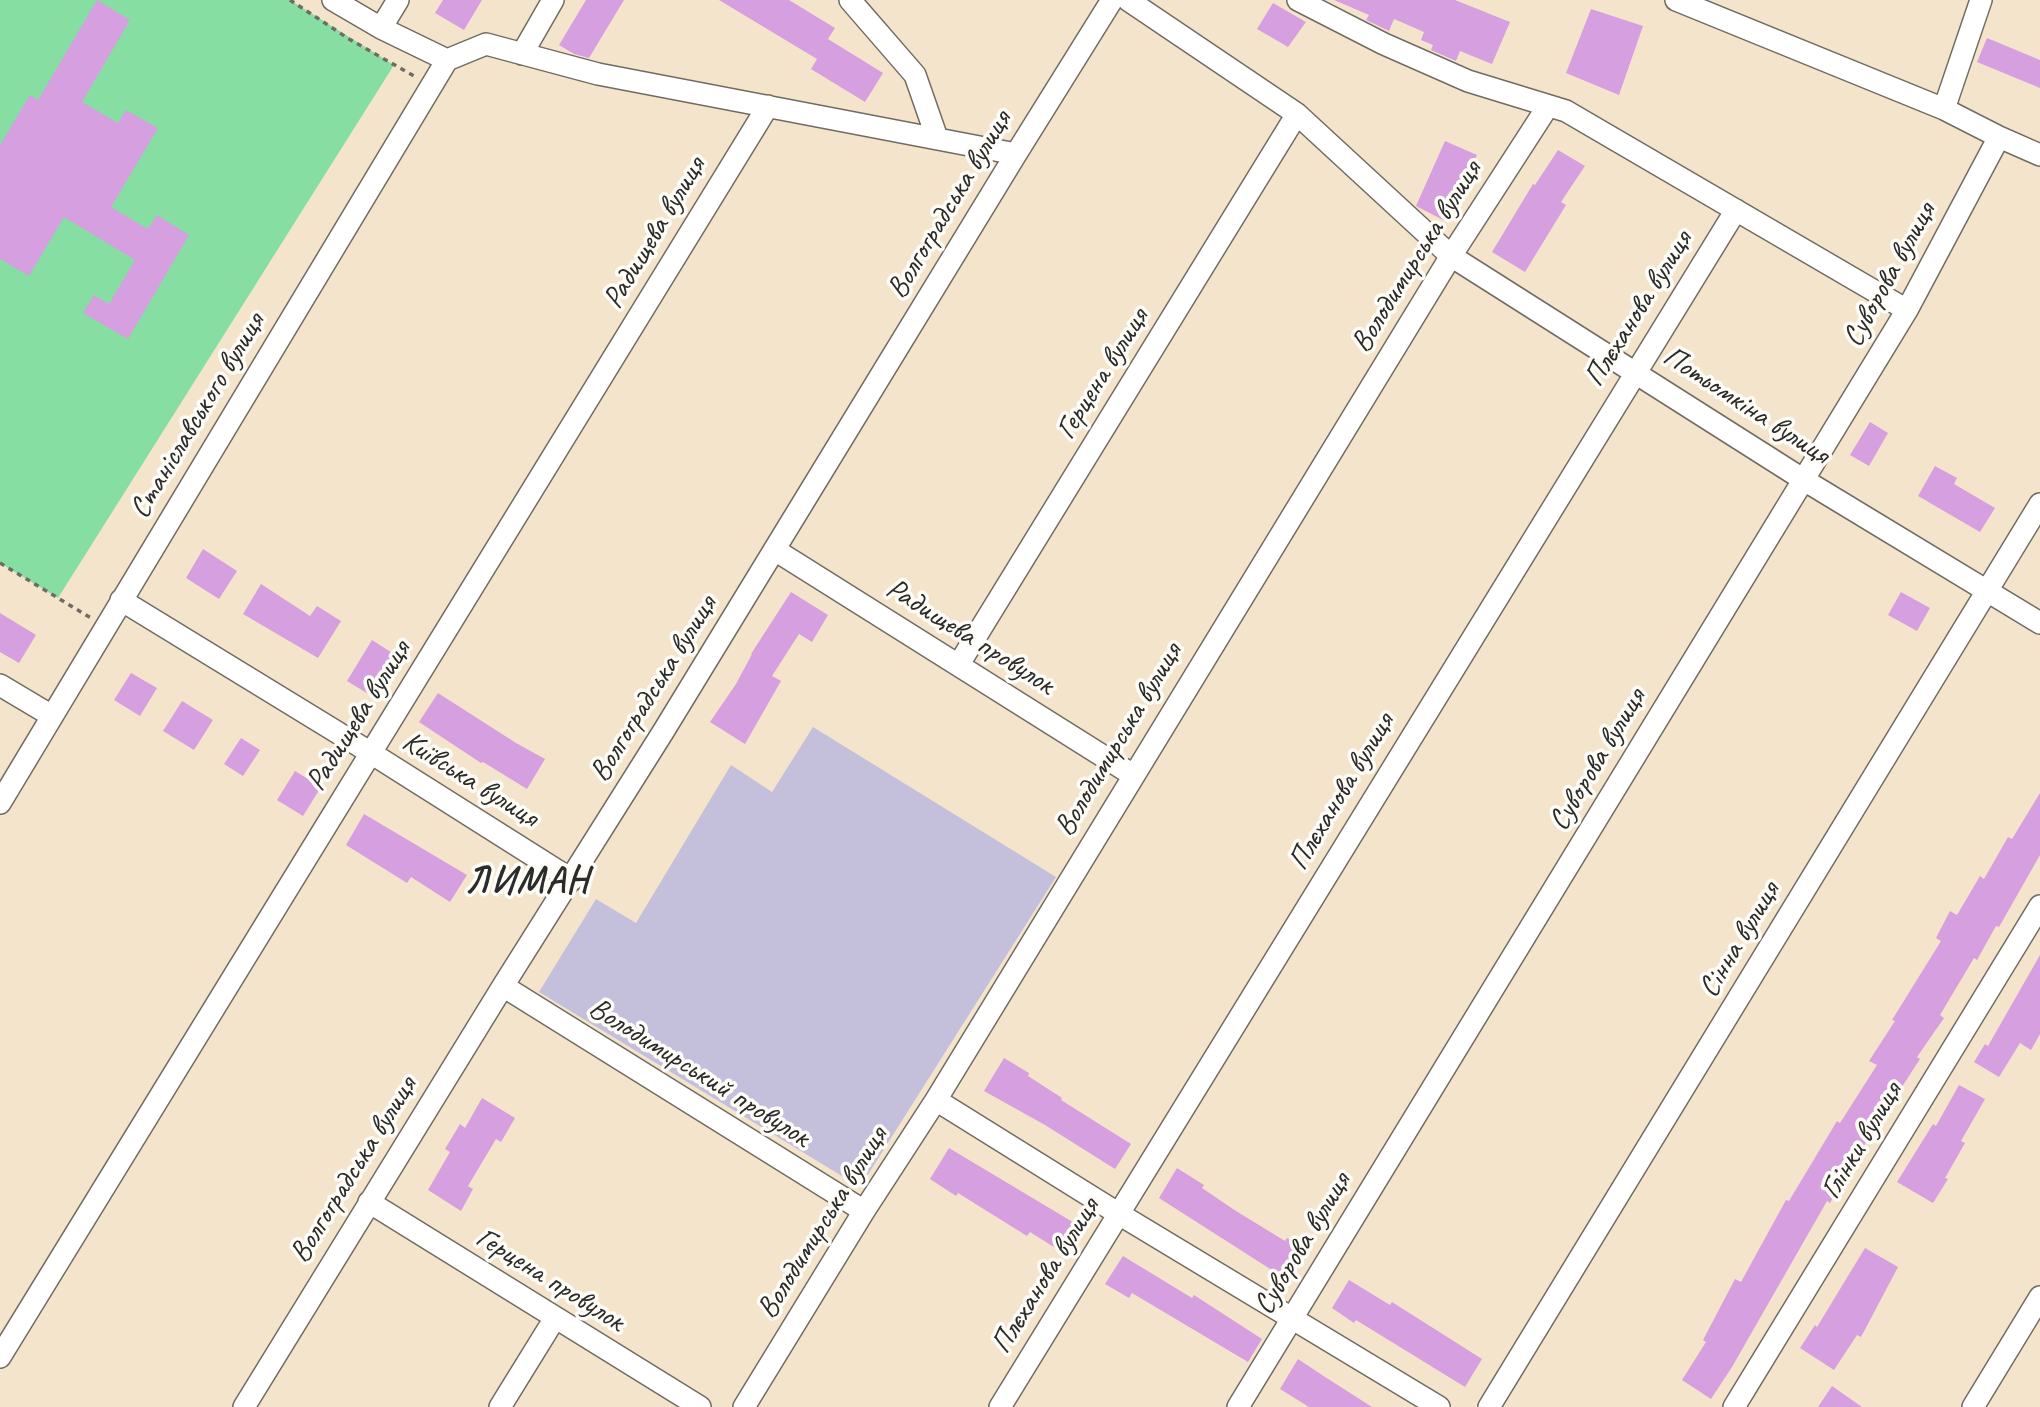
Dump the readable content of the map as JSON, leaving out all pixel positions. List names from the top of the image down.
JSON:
{
  "streets": {
    "street": [
      "Волгоградська вулиця",
      "Радищева вулиця",
      "Володимирська вулиця",
      "Суворова вулиця",
      "Плєханова вулиця",
      "Герцена вулиця",
      "Потьомкіна вулиця",
      "Станіславського вулиця",
      "Радищева провулок",
      "Київська вулиця",
      "Сінна вулиця",
      "Володимирський провулок",
      "Глінки вулиця",
      "Герцена провулок"
    ]
  },
  "crossings": [
    ["Волгоградська вулиця", "Радищева провулок"],
    ["Волгоградська вулиця", "Київська вулиця"],
    ["Волгоградська вулиця", "Володимирський провулок"],
    ["Волгоградська вулиця", "Герцена провулок"],
    ["Радищева вулиця", "Київська вулиця"],
    ["Володимирська вулиця", "Потьомкіна вулиця"],
    ["Володимирська вулиця", "Радищева провулок"],
    ["Володимирська вулиця", "Володимирський провулок"],
    ["Суворова вулиця", "Потьомкіна вулиця"],
    ["Плєханова вулиця", "Потьомкіна вулиця"],
    ["Герцена вулиця", "Потьомкіна вулиця"],
    ["Герцена вулиця", "Радищева провулок"],
    ["Потьомкіна вулиця", "Сінна вулиця"],
    ["Станіславського вулиця", "Київська вулиця"]
  ],
  "districts": ["ЛИМАН"]
}
